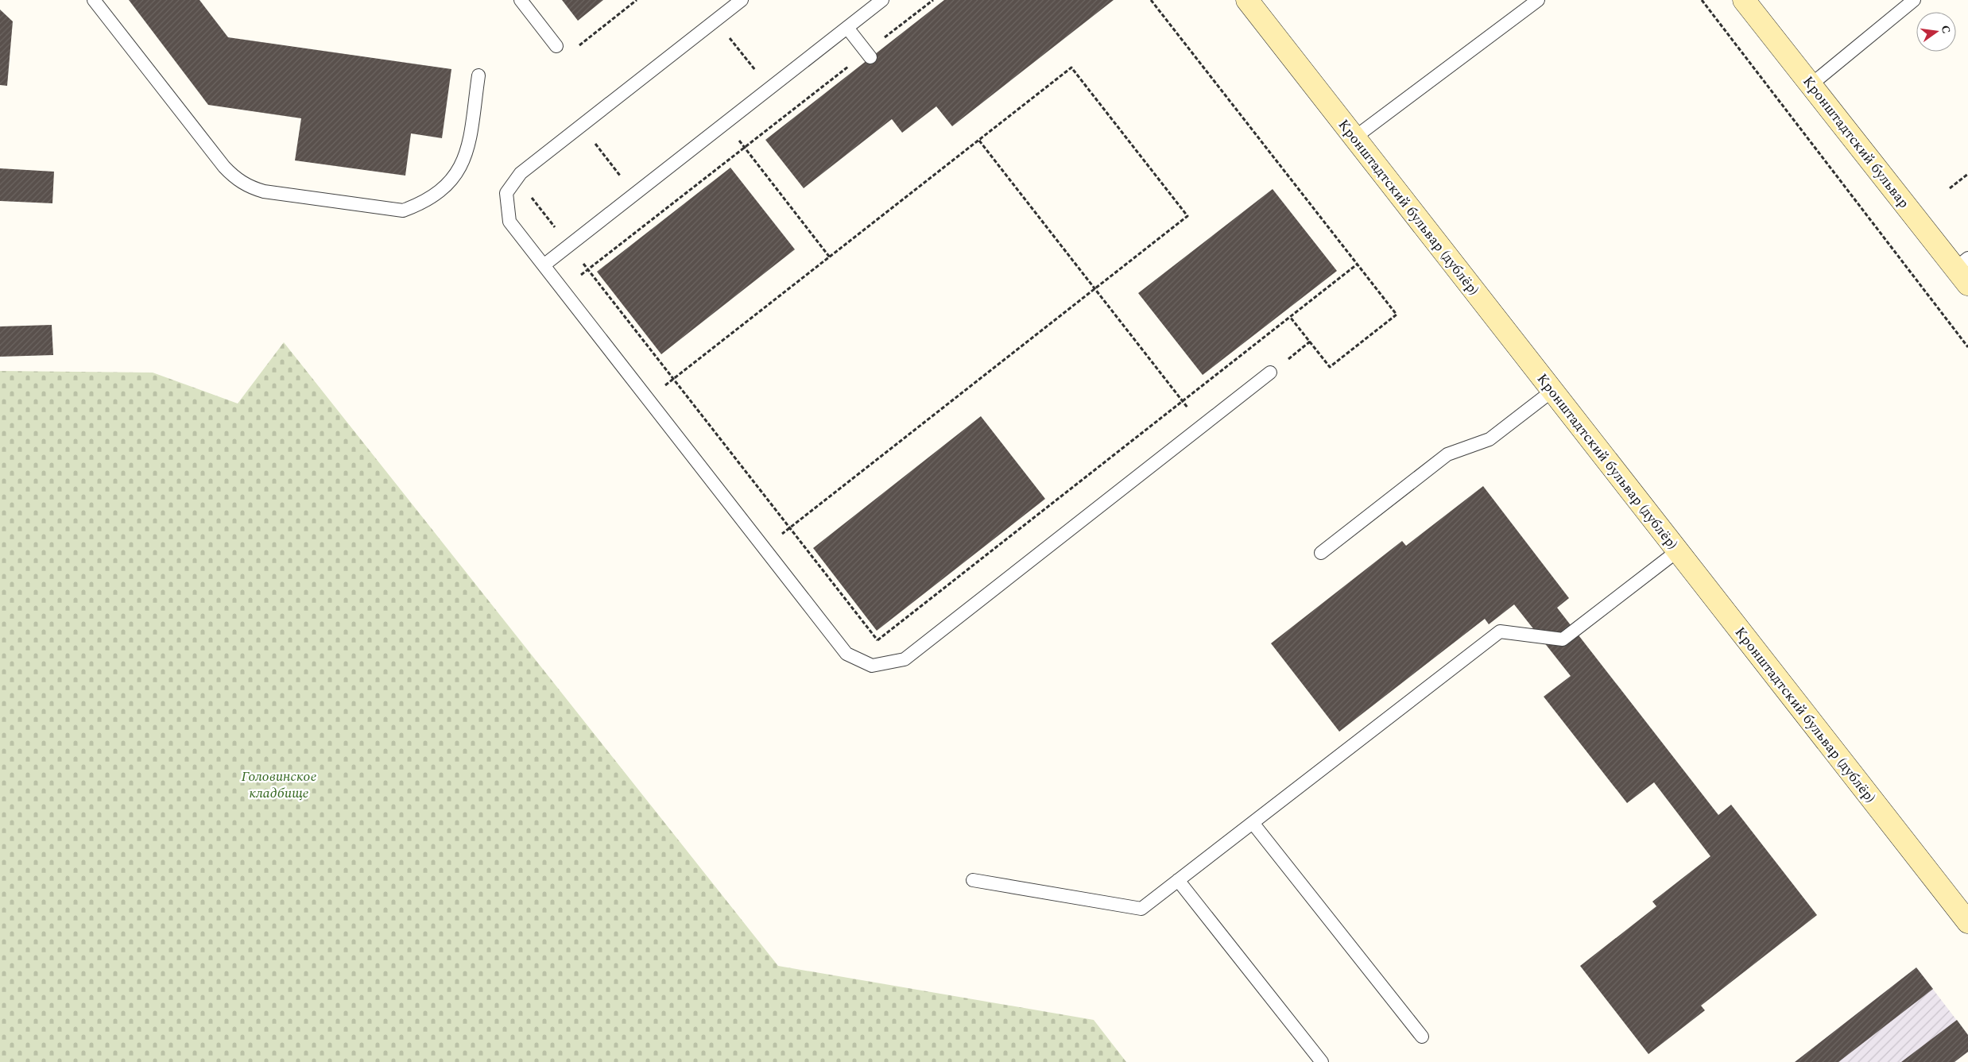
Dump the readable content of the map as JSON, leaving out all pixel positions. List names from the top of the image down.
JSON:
{
  "streets": {
    "street": ["Кронштадтский бульвар", "Кронштадтский бульвар (дублёр)"]
  },
  "parks": ["Головинское кладбище"],
  "north": "right"
}
